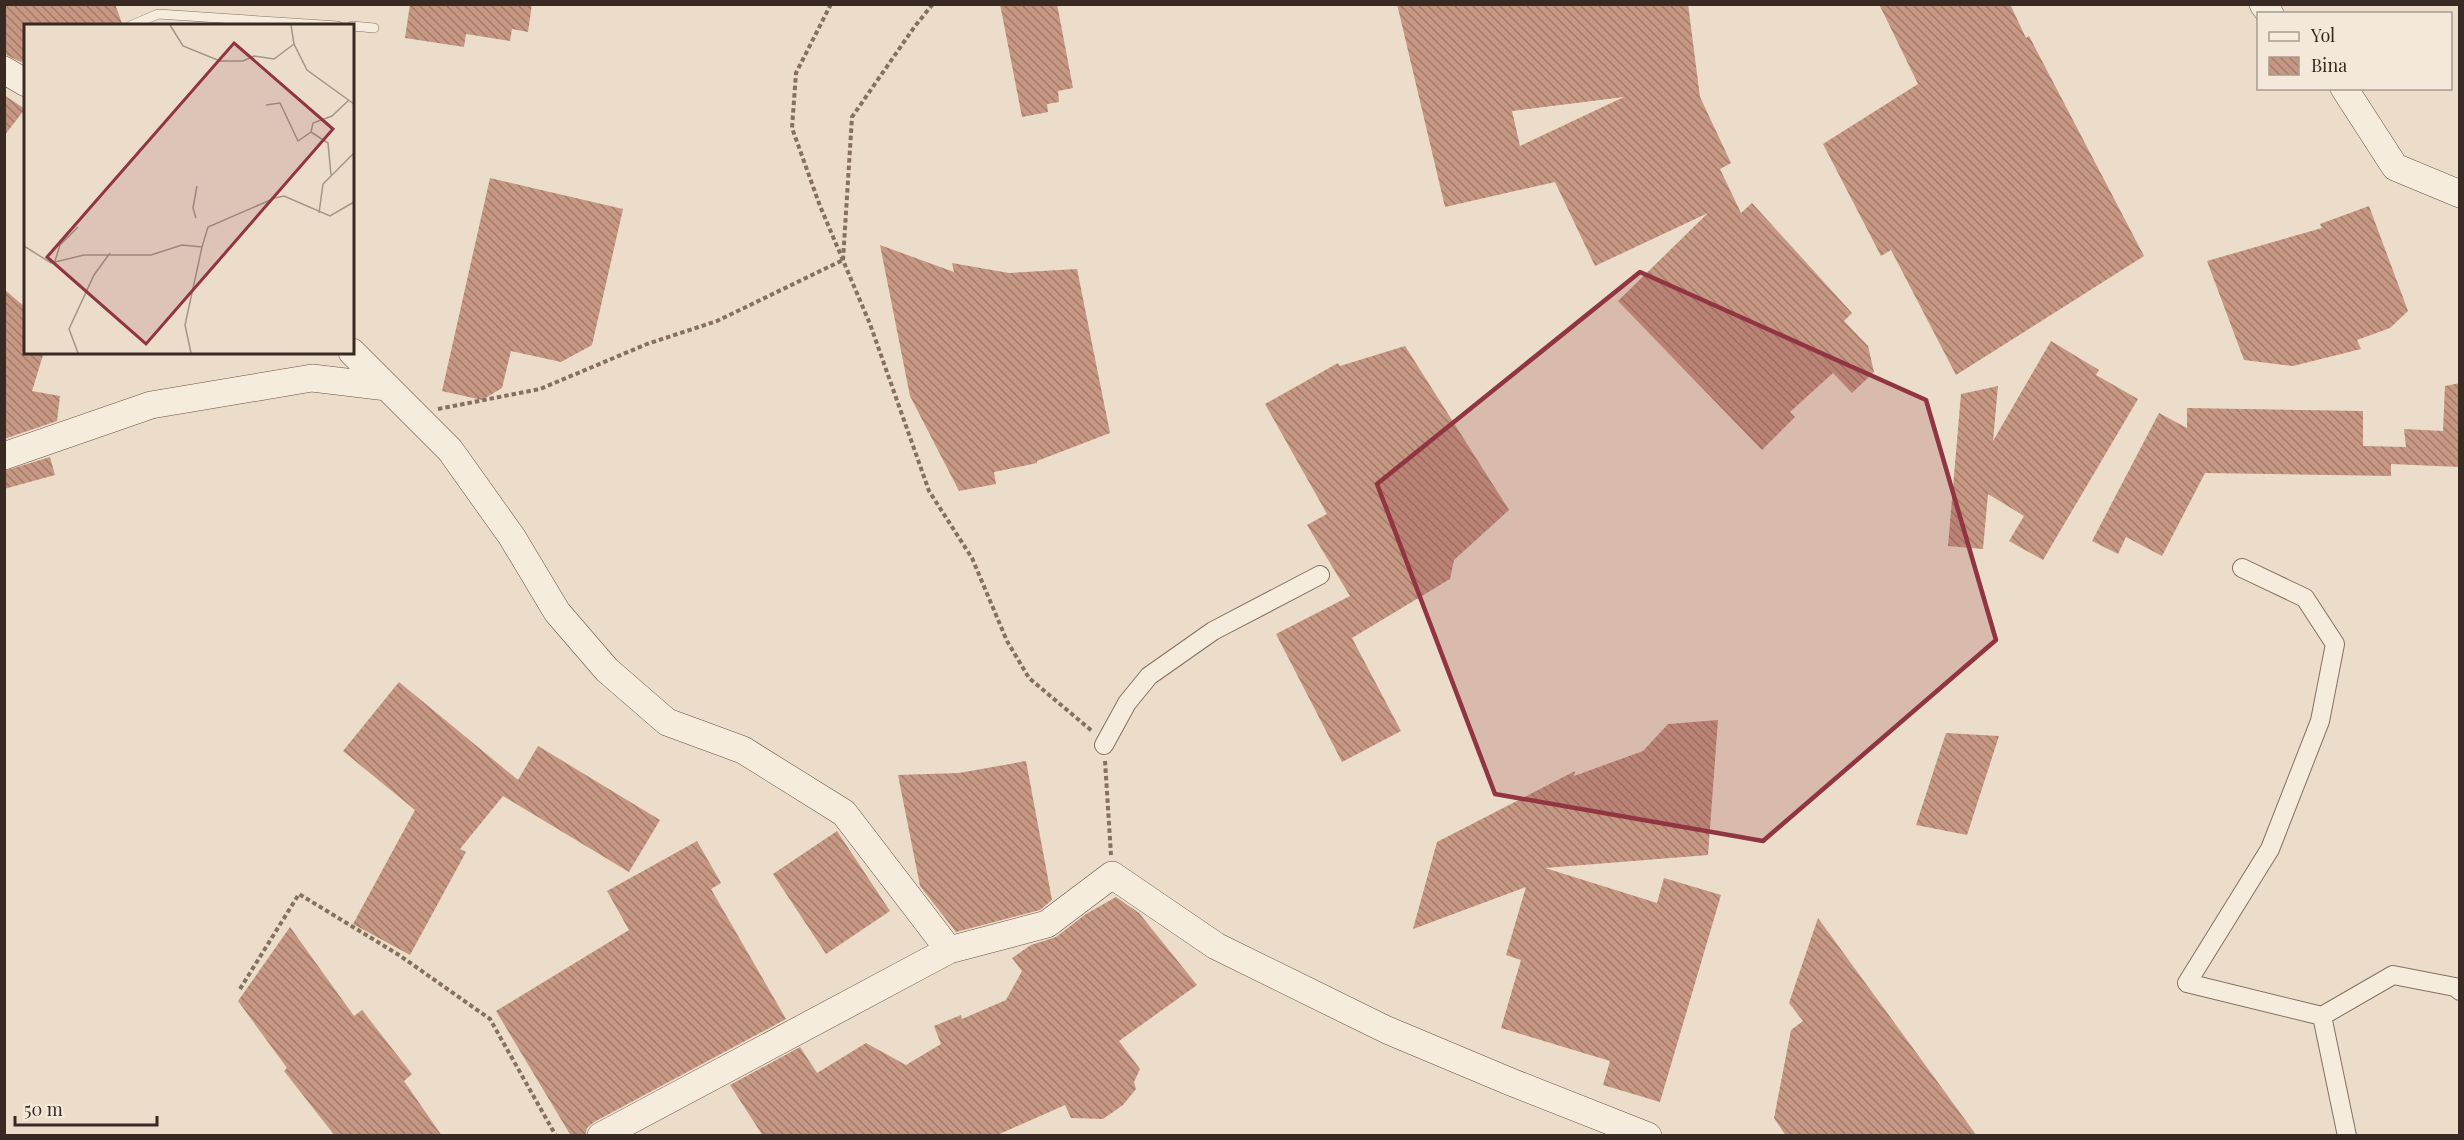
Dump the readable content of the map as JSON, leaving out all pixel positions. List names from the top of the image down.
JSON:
{
  "legend": ["Yol", "Bina"],
  "scale_bar": "50 m"
}
